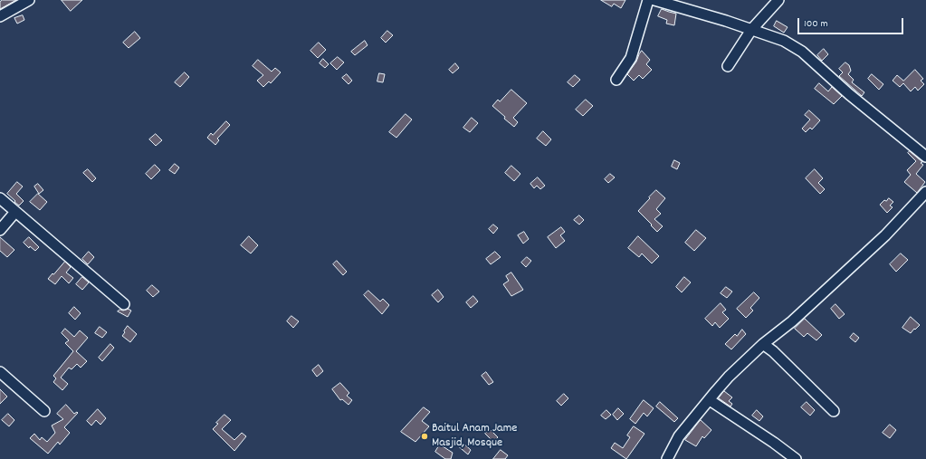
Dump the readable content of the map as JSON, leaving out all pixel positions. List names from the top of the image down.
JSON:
{
  "places": ["Baitul Anam Jame Masjid, Mosque"],
  "scale_bar": "100 m"
}
